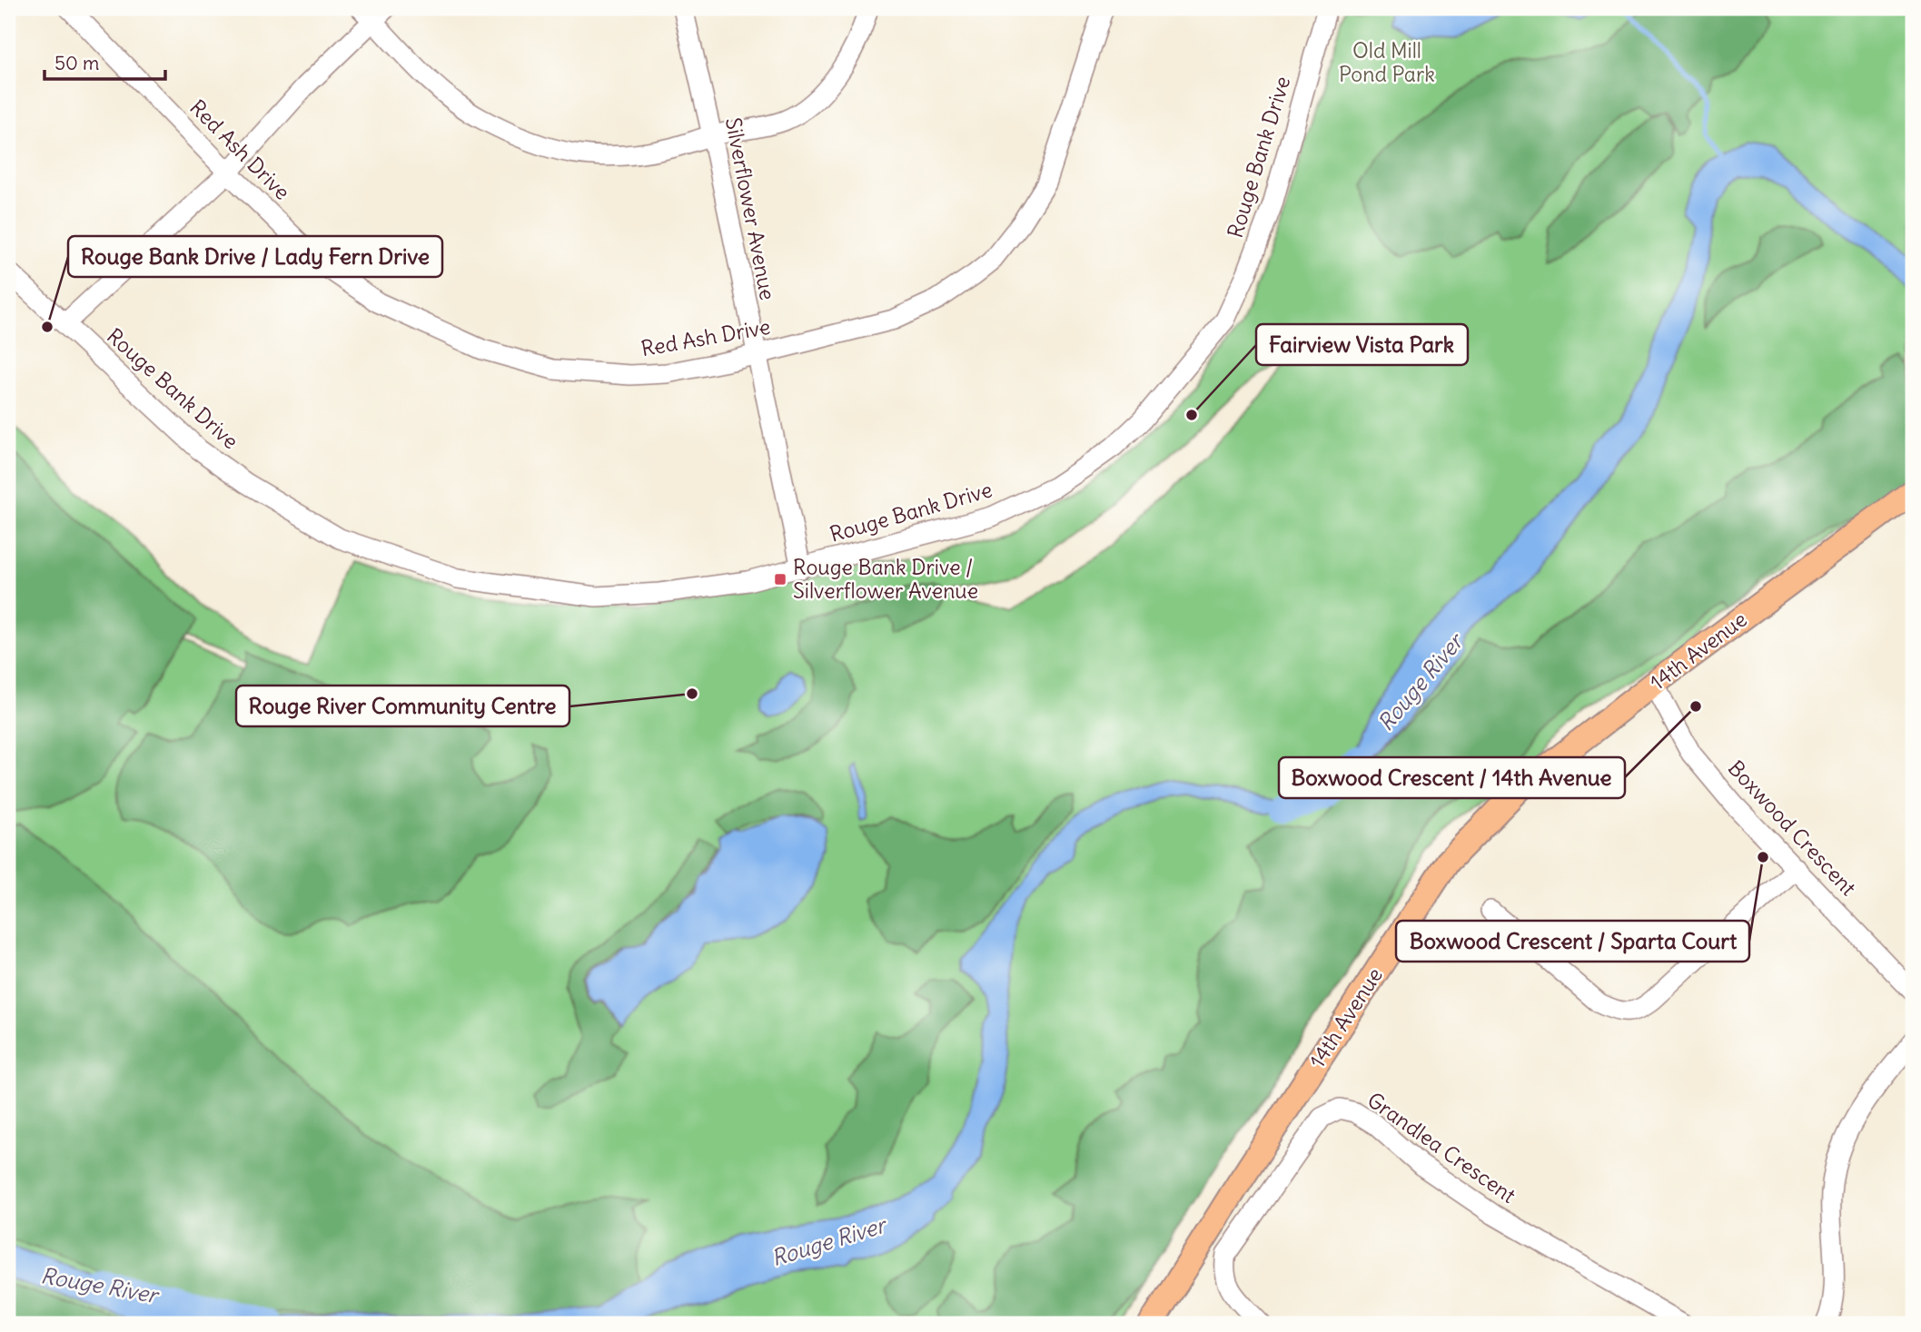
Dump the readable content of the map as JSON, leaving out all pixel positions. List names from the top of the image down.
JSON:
{
  "streets": {
    "main road": ["14th Avenue"],
    "street": [
      "Red Ash Drive",
      "Rouge Bank Drive",
      "Silverflower Avenue",
      "Boxwood Crescent",
      "Grandlea Crescent"
    ]
  },
  "crossings": [
    ["Red Ash Drive", "Silverflower Avenue"],
    ["Rouge Bank Drive", "Silverflower Avenue"],
    ["14th Avenue", "Boxwood Crescent"]
  ],
  "water": ["Rouge River"],
  "parks": ["Old Mill Pond Park"],
  "places": {
    "other": [
      "Rouge Bank Drive / Lady Fern Drive",
      "Fairview Vista Park",
      "Rouge River Community Centre",
      "Boxwood Crescent / 14th Avenue",
      "Boxwood Crescent / Sparta Court"
    ],
    "transit": ["Rouge Bank Drive / Silverflower Avenue"]
  },
  "scale_bar": "50 m"
}
